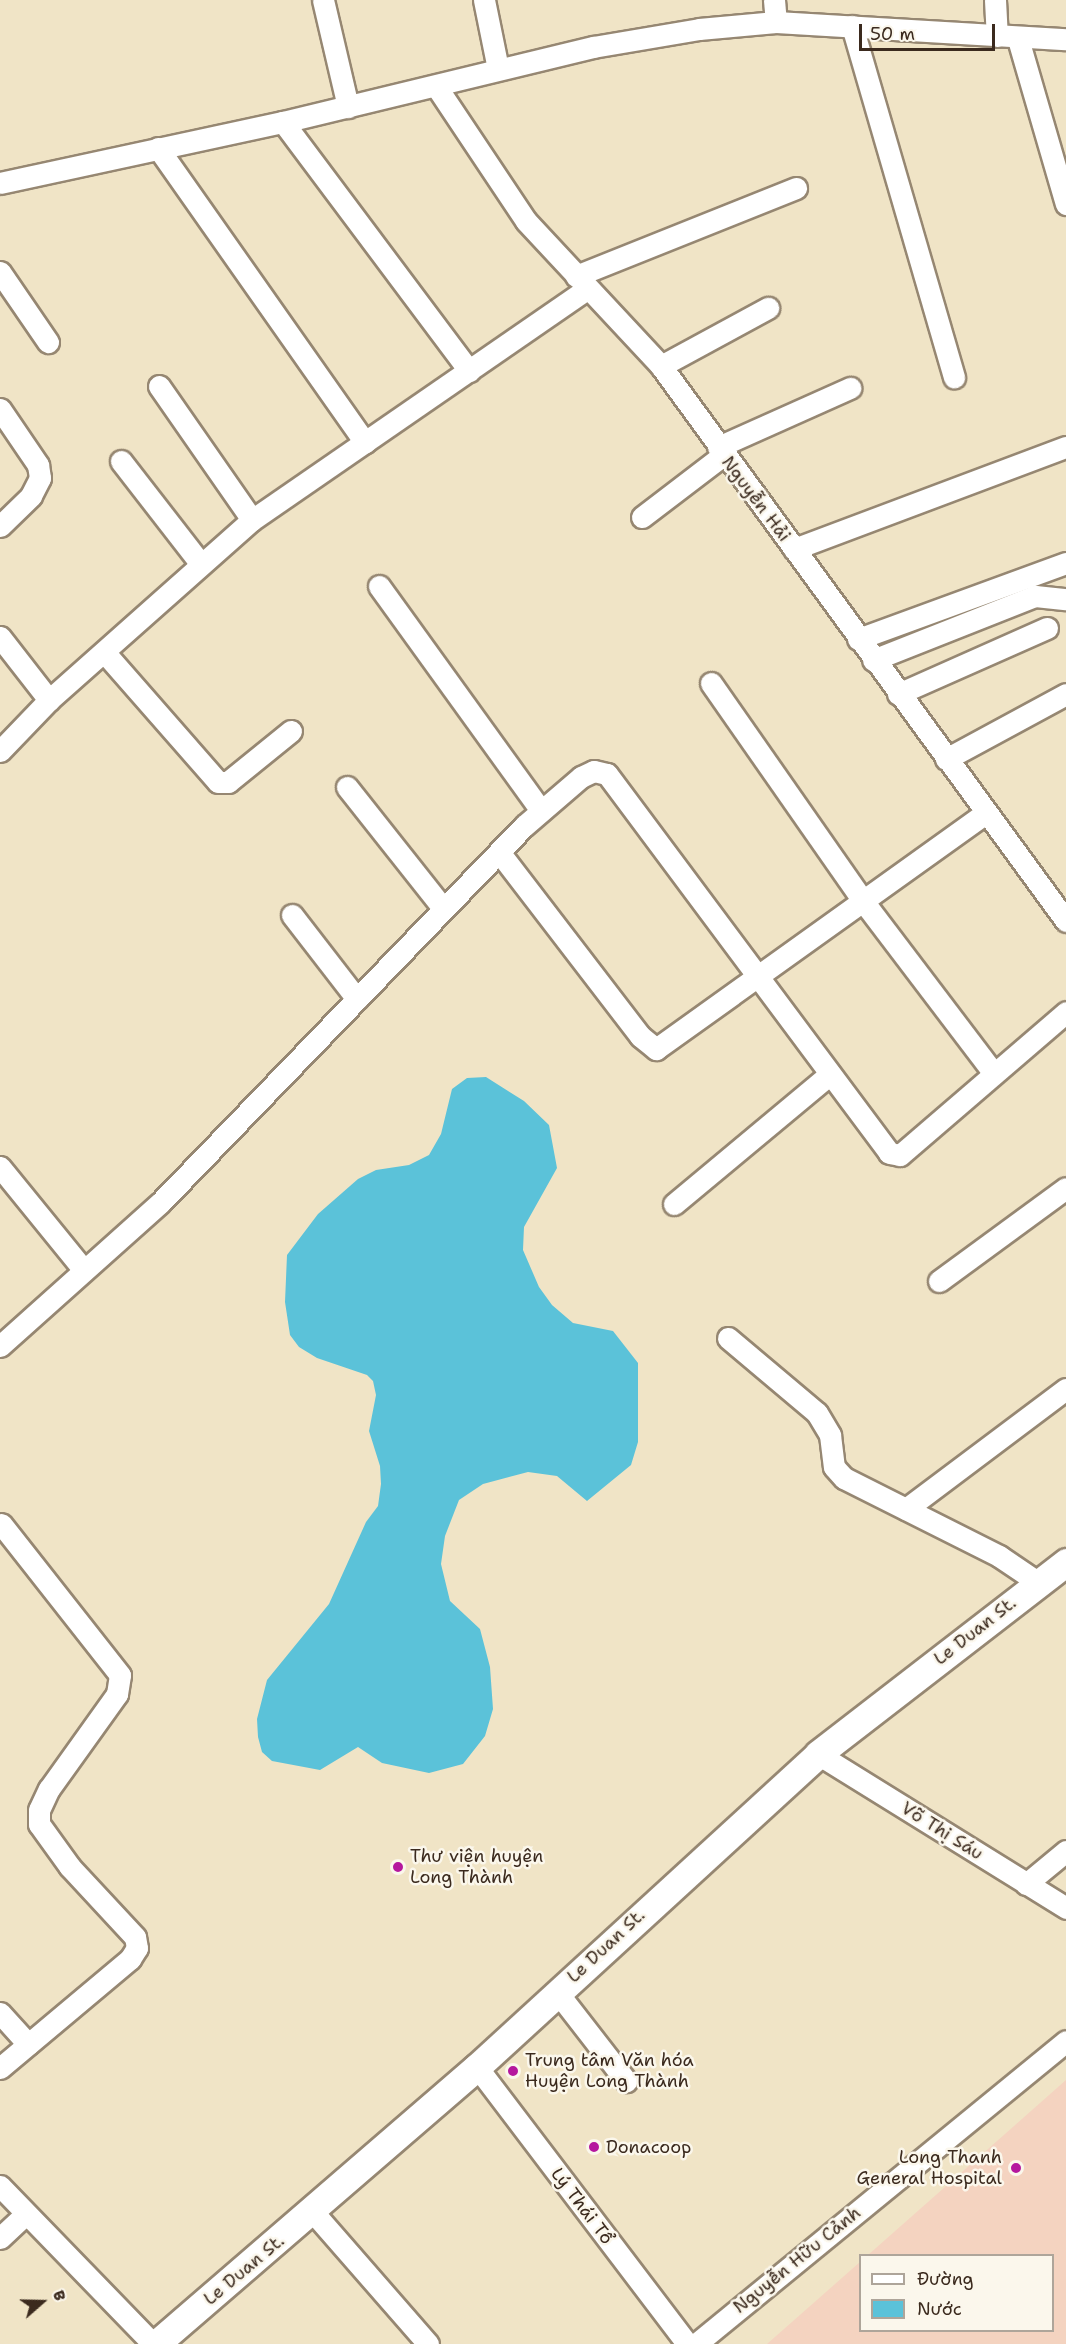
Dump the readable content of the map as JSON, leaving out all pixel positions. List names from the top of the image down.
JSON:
{
  "streets": {
    "main road": ["Le Duan St."],
    "street": [
      "Nguyễn Hải",
      "Võ Thị Sáu",
      "Lý Thái Tổ",
      "Nguyễn Hữu Cảnh"
    ]
  },
  "crossings": [
    ["Le Duan St.", "Võ Thị Sáu"],
    ["Le Duan St.", "Lý Thái Tổ"]
  ],
  "places": [
    "Thư viện huyện Long Thành",
    "Trung tâm Văn hóa Huyện Long Thành",
    "Donacoop",
    "Long Thanh General Hospital"
  ],
  "legend": ["Đường", "Nước"],
  "scale_bar": "50 m",
  "north": "right"
}
